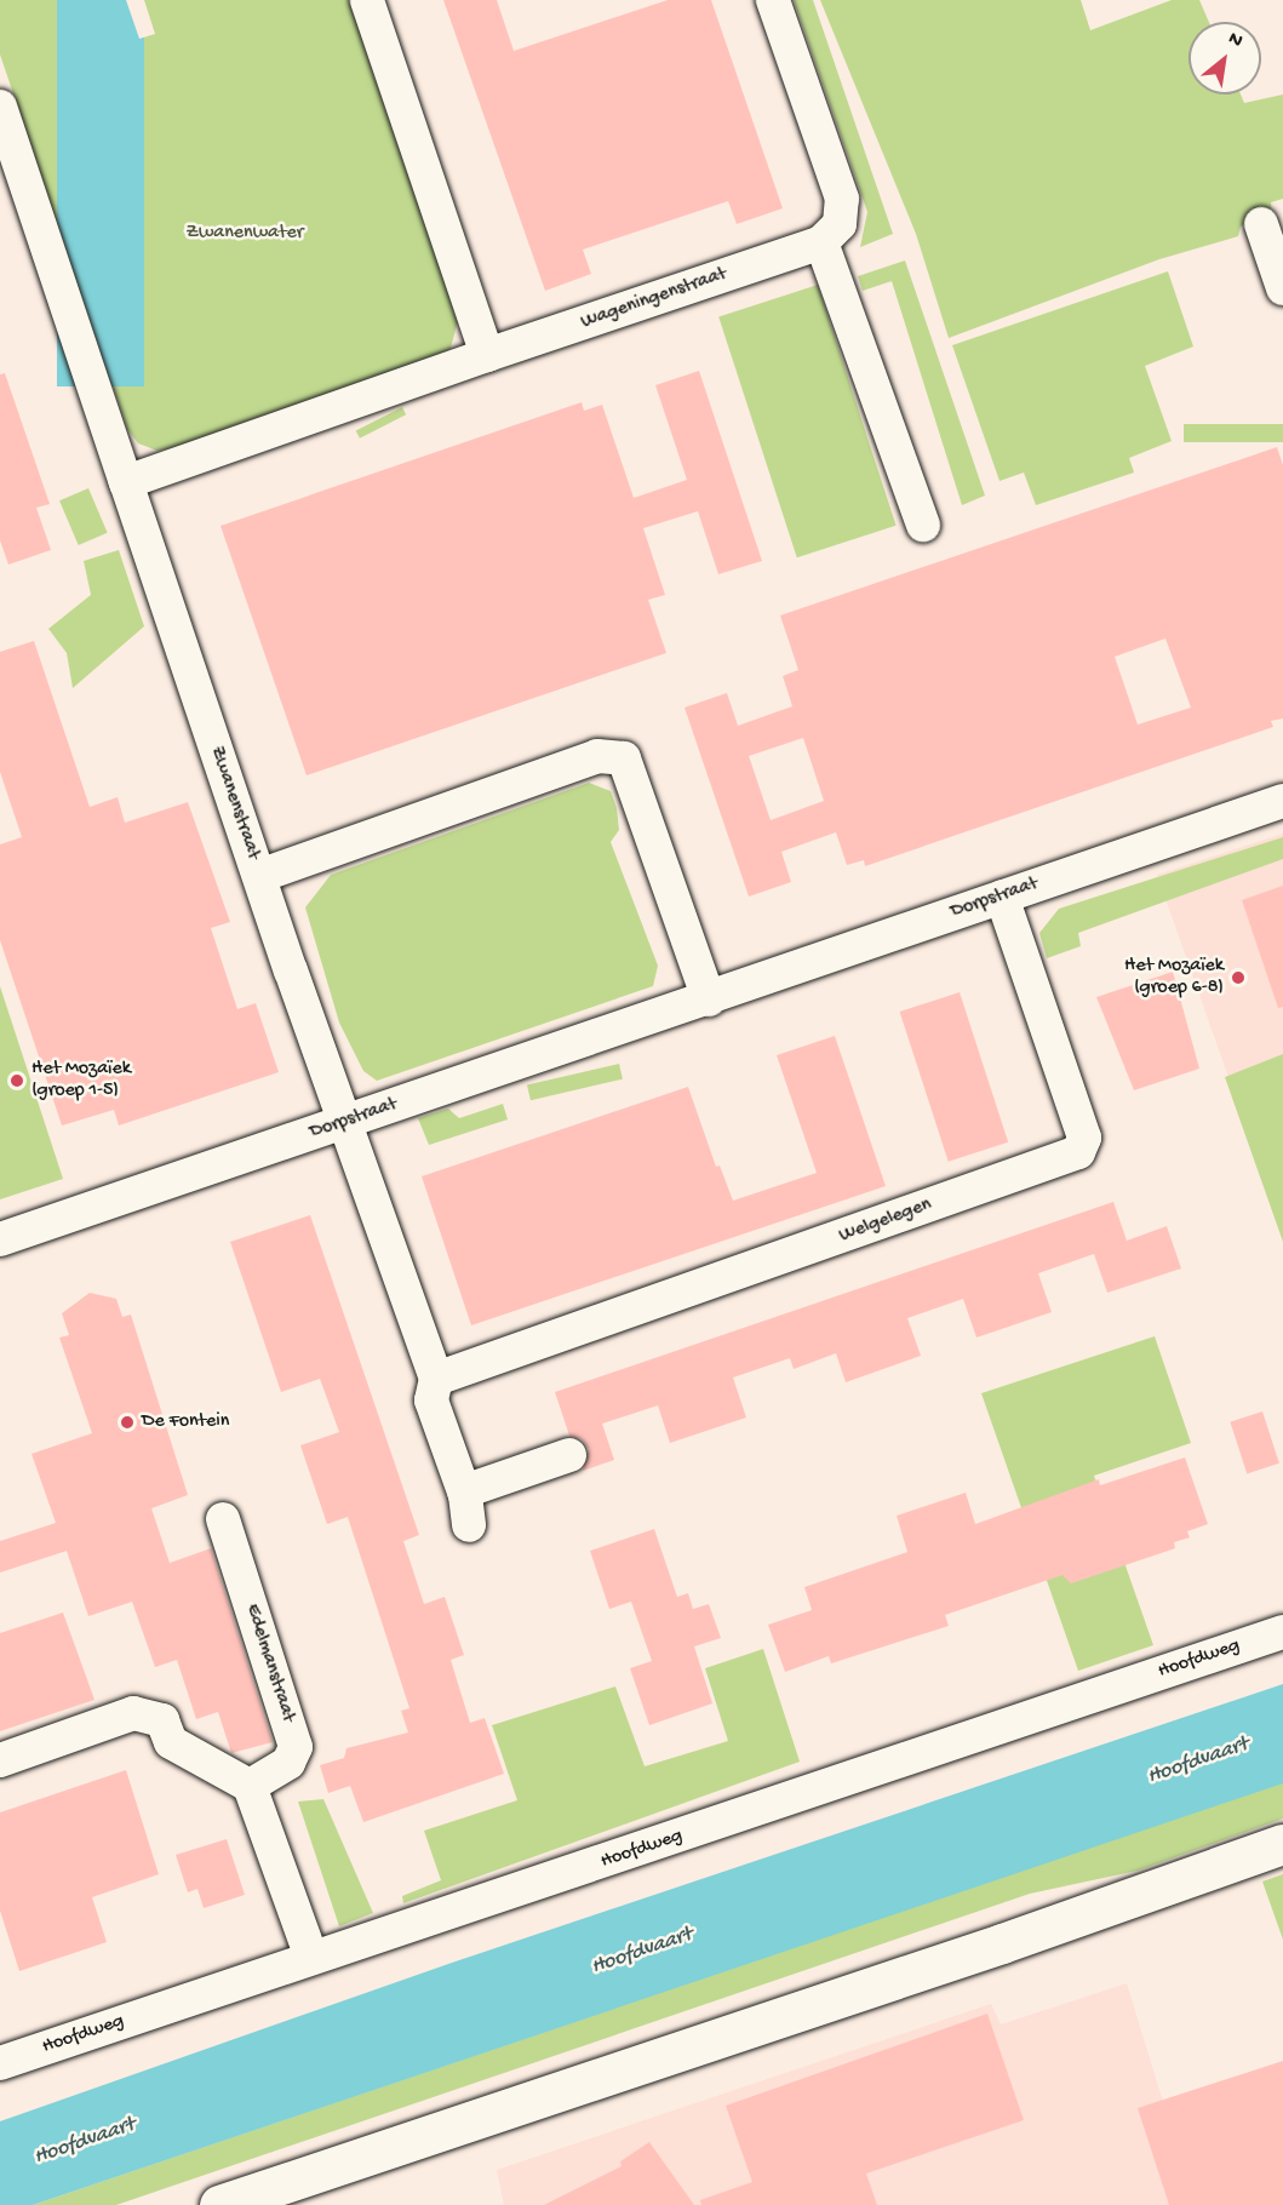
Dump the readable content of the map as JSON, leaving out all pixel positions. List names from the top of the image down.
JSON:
{
  "streets": {
    "street": [
      "Wageningenstraat",
      "Zwanenstraat",
      "Dorpstraat",
      "Welgelegen",
      "Hoofdweg",
      "Edelmanstraat"
    ]
  },
  "crossings": [
    ["Zwanenstraat", "Dorpstraat"],
    ["Dorpstraat", "Welgelegen"]
  ],
  "water": ["Hoofdvaart"],
  "parks": ["Zwanenwater"],
  "places": ["Het Mozaïek (groep 6-8)", "Het Mozaïek (groep 1-5)", "De Fontein"],
  "north": "top right"
}
